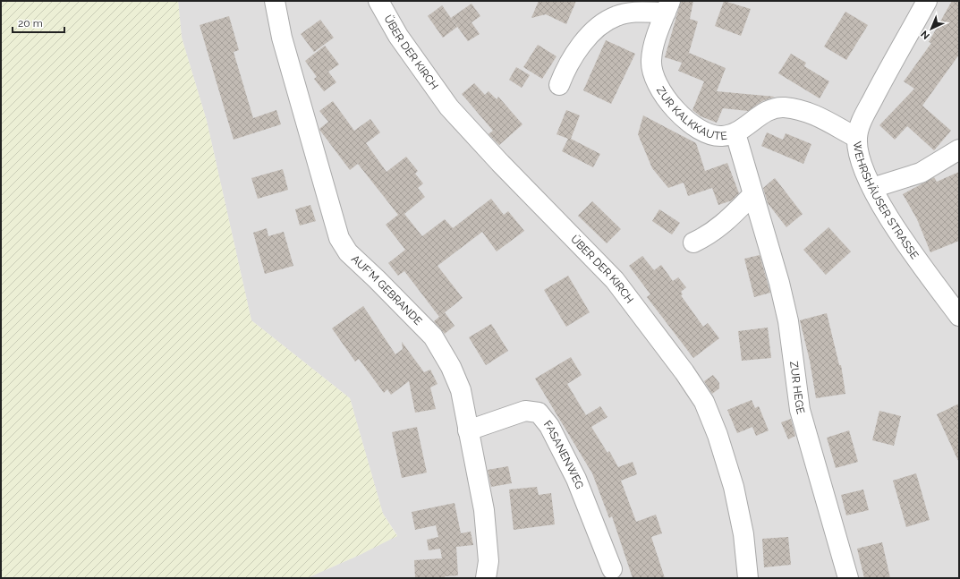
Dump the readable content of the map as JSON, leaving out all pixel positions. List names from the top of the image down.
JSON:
{
  "streets": {
    "street": [
      "ÜBER DER KIRCH",
      "ZUR KALKKAUTE",
      "WEHRSHÄUSER STRASSE",
      "AUF'M GEBRANDE",
      "ZUR HEGE",
      "FASANENWEG"
    ]
  },
  "crossings": [
    ["ZUR KALKKAUTE", "WEHRSHÄUSER STRASSE"],
    ["ZUR KALKKAUTE", "ZUR HEGE"],
    ["AUF'M GEBRANDE", "FASANENWEG"]
  ],
  "scale_bar": "20 m",
  "north": "bottom left"
}
